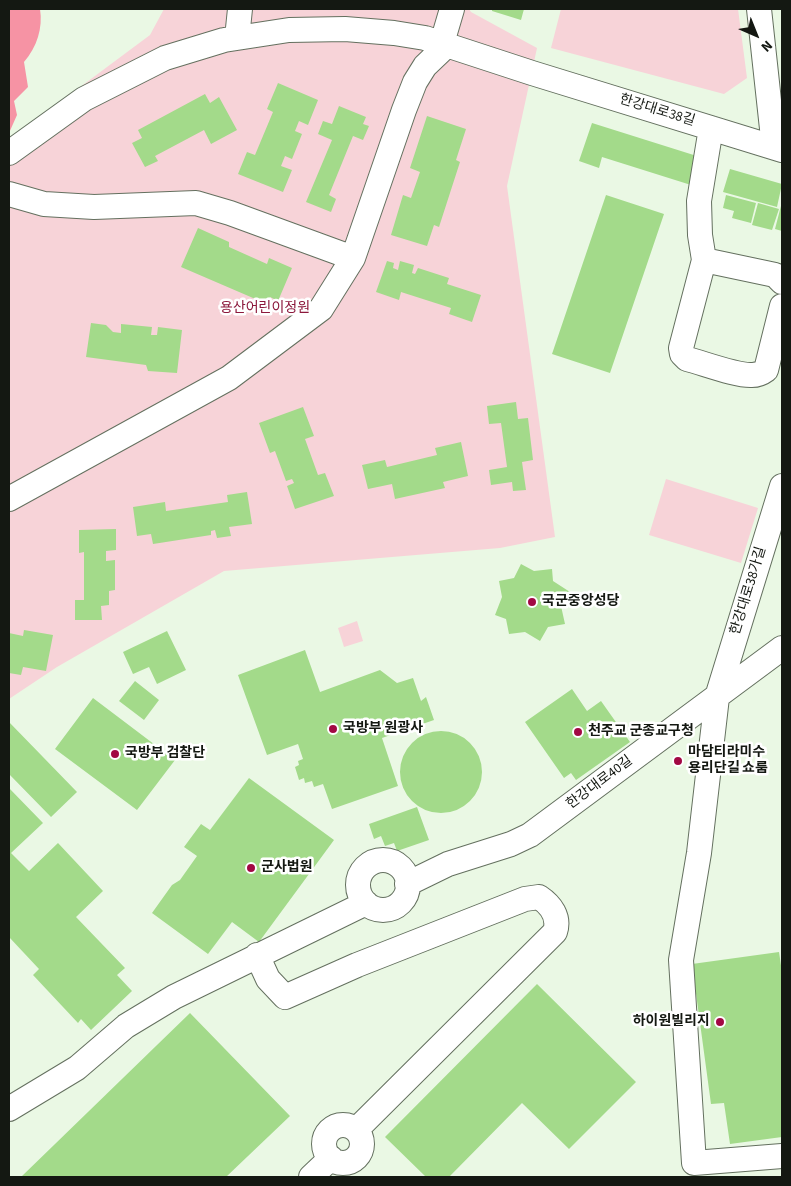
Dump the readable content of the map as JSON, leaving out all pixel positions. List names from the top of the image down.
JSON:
{
  "streets": {
    "street": ["한강대로38길", "한강대로38가길", "한강대로40길"]
  },
  "crossings": [
    ["한강대로38가길", "한강대로40길"]
  ],
  "parks": ["용산어린이정원"],
  "places": [
    "국군중앙성당",
    "국방부 원광사",
    "천주교 군종교구청",
    "국방부 검찰단",
    "마담티라미수 용리단길 쇼룸",
    "군사법원",
    "하이원빌리지"
  ],
  "north": "bottom right"
}
